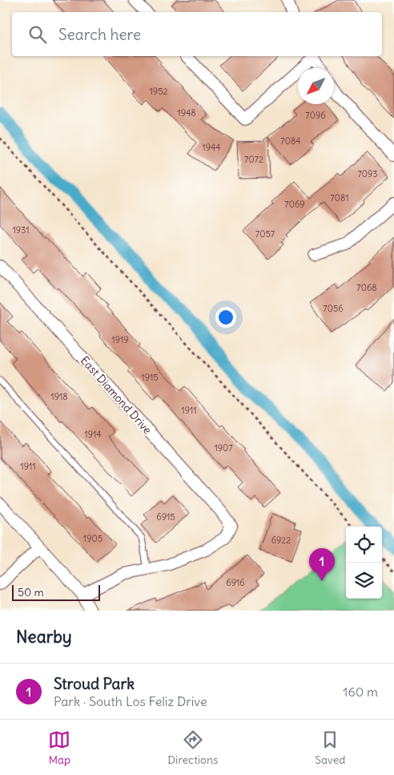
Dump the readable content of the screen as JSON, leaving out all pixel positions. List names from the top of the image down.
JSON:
{
  "streets": {
    "street": ["East Diamond Drive"]
  },
  "house_numbers": [
    "1952",
    "1948",
    "7096",
    "7084",
    "1944",
    "7072",
    "7093",
    "7081",
    "7069",
    "1931",
    "7057",
    "7068",
    "7056",
    "1919",
    "1915",
    "1918",
    "1911",
    "1914",
    "1907",
    "1911",
    "6915",
    "1905",
    "6922",
    "6916"
  ],
  "scale_bar": "50 m",
  "north": "bottom left",
  "page": {
    "search": "Search here",
    "pins": "1",
    "scale": "50 m",
    "heading": "Nearby",
    "list": [
      {
        "mark": "1",
        "name": "Stroud Park",
        "note": "Park · South Los Feliz Drive",
        "value": "160 m"
      }
    ],
    "nav": ["Map", "Directions", "Saved"]
  }
}
